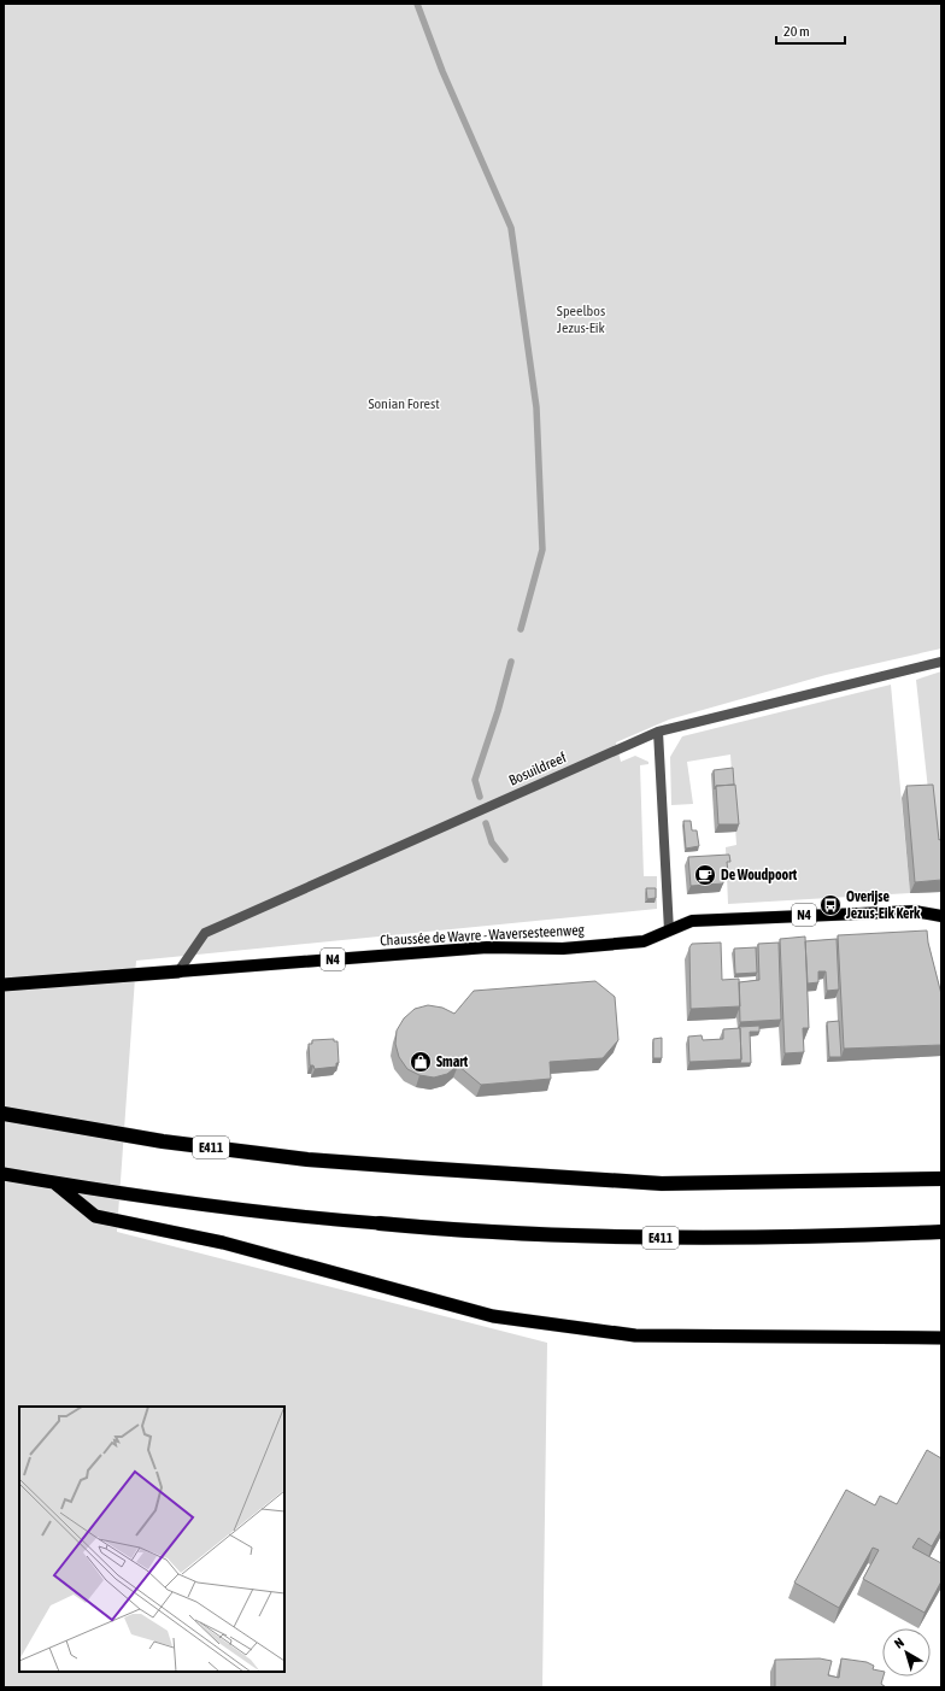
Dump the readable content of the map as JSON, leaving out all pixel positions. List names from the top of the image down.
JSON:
{
  "streets": {
    "highway": ["N4", "E411"],
    "main road": ["Chaussée de Wavre - Waversesteenweg"],
    "street": ["Bosuildreef"]
  },
  "crossings": [
    ["Bosuildreef", "N4"],
    ["Bosuildreef", "Chaussée de Wavre - Waversesteenweg"],
    ["N4", "Chaussée de Wavre - Waversesteenweg"]
  ],
  "parks": ["Speelbos Jezus-Eik", "Sonian Forest"],
  "places": {
    "cafe": ["De Woudpoort"],
    "bus stop": ["Overijse Jezus-Eik Kerk"],
    "shop": ["Smart"]
  },
  "scale_bar": "20 m",
  "north": "top left"
}
